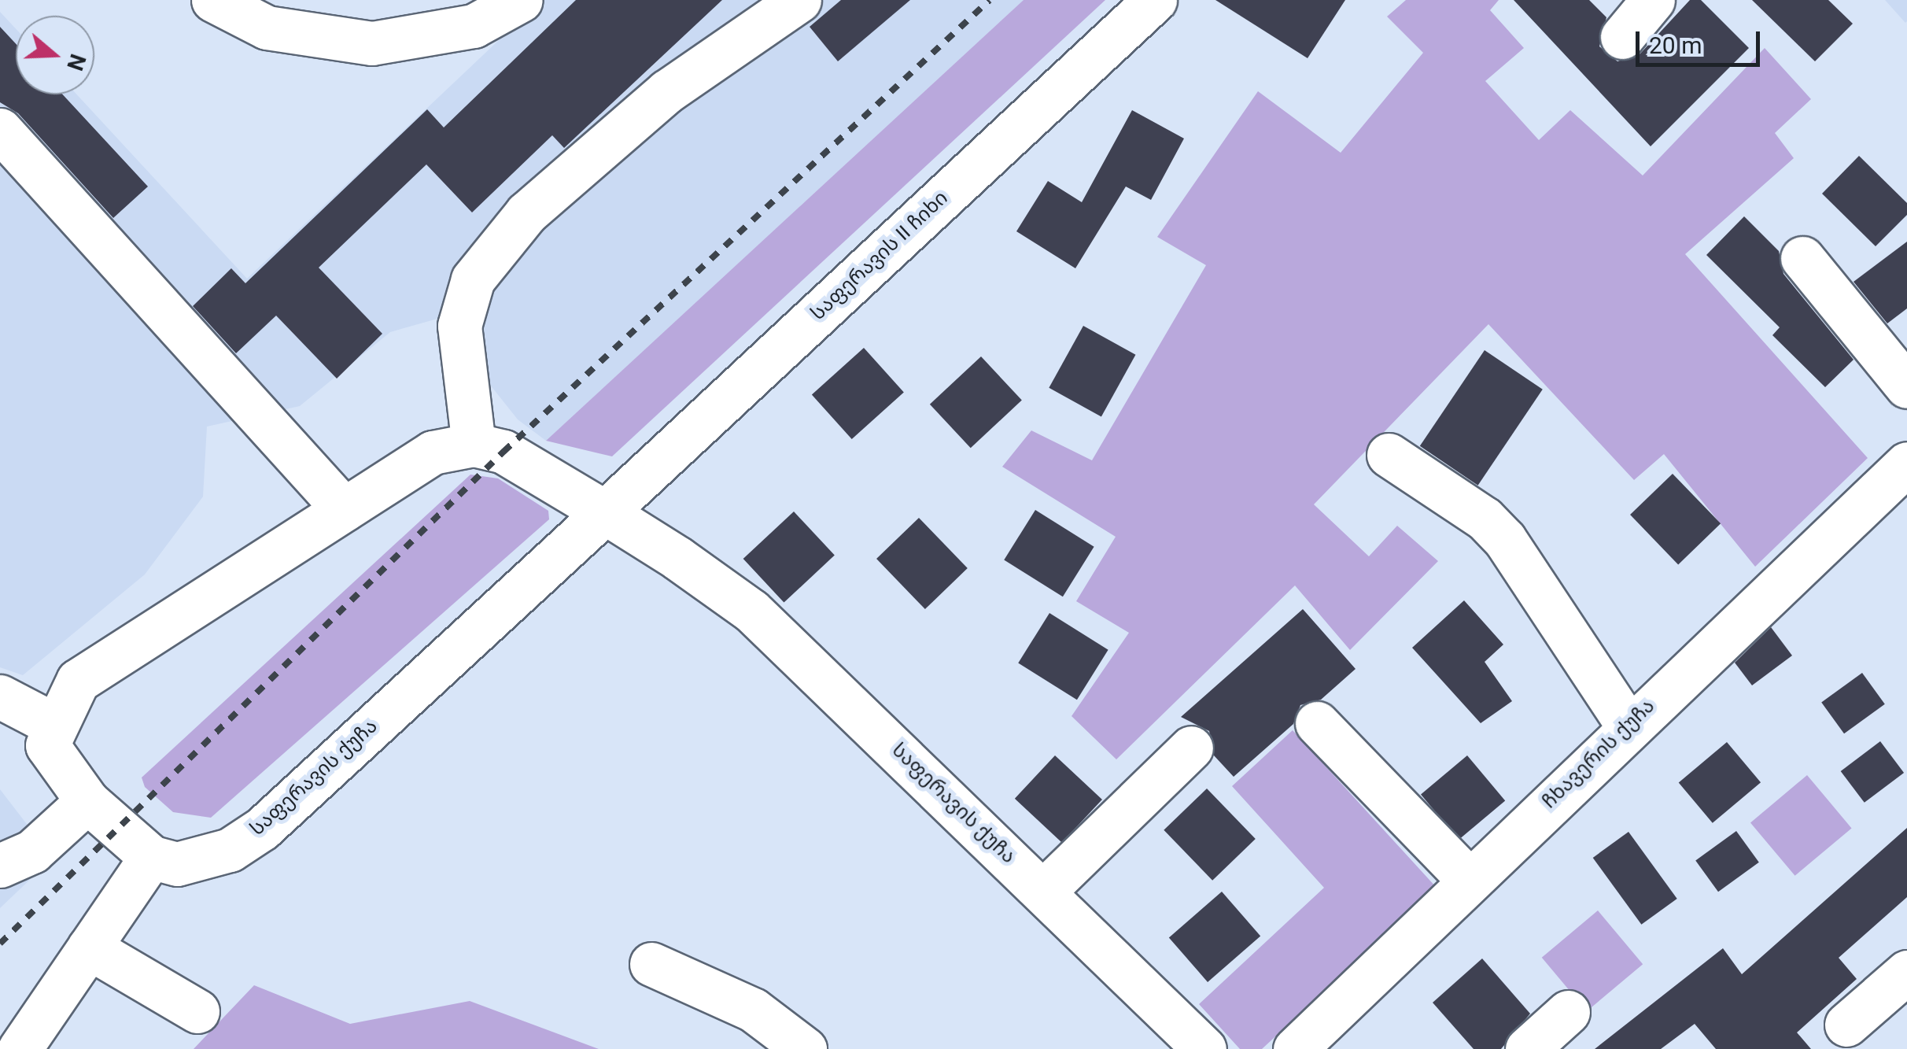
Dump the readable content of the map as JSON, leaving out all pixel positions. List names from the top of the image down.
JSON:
{
  "streets": {
    "street": ["საფერავის II ჩიხი", "ჩხავერის ქუჩა", "საფერავის ქუჩა"]
  },
  "crossings": [
    ["საფერავის II ჩიხი", "საფერავის ქუჩა"]
  ],
  "scale_bar": "20 m",
  "north": "right"
}
